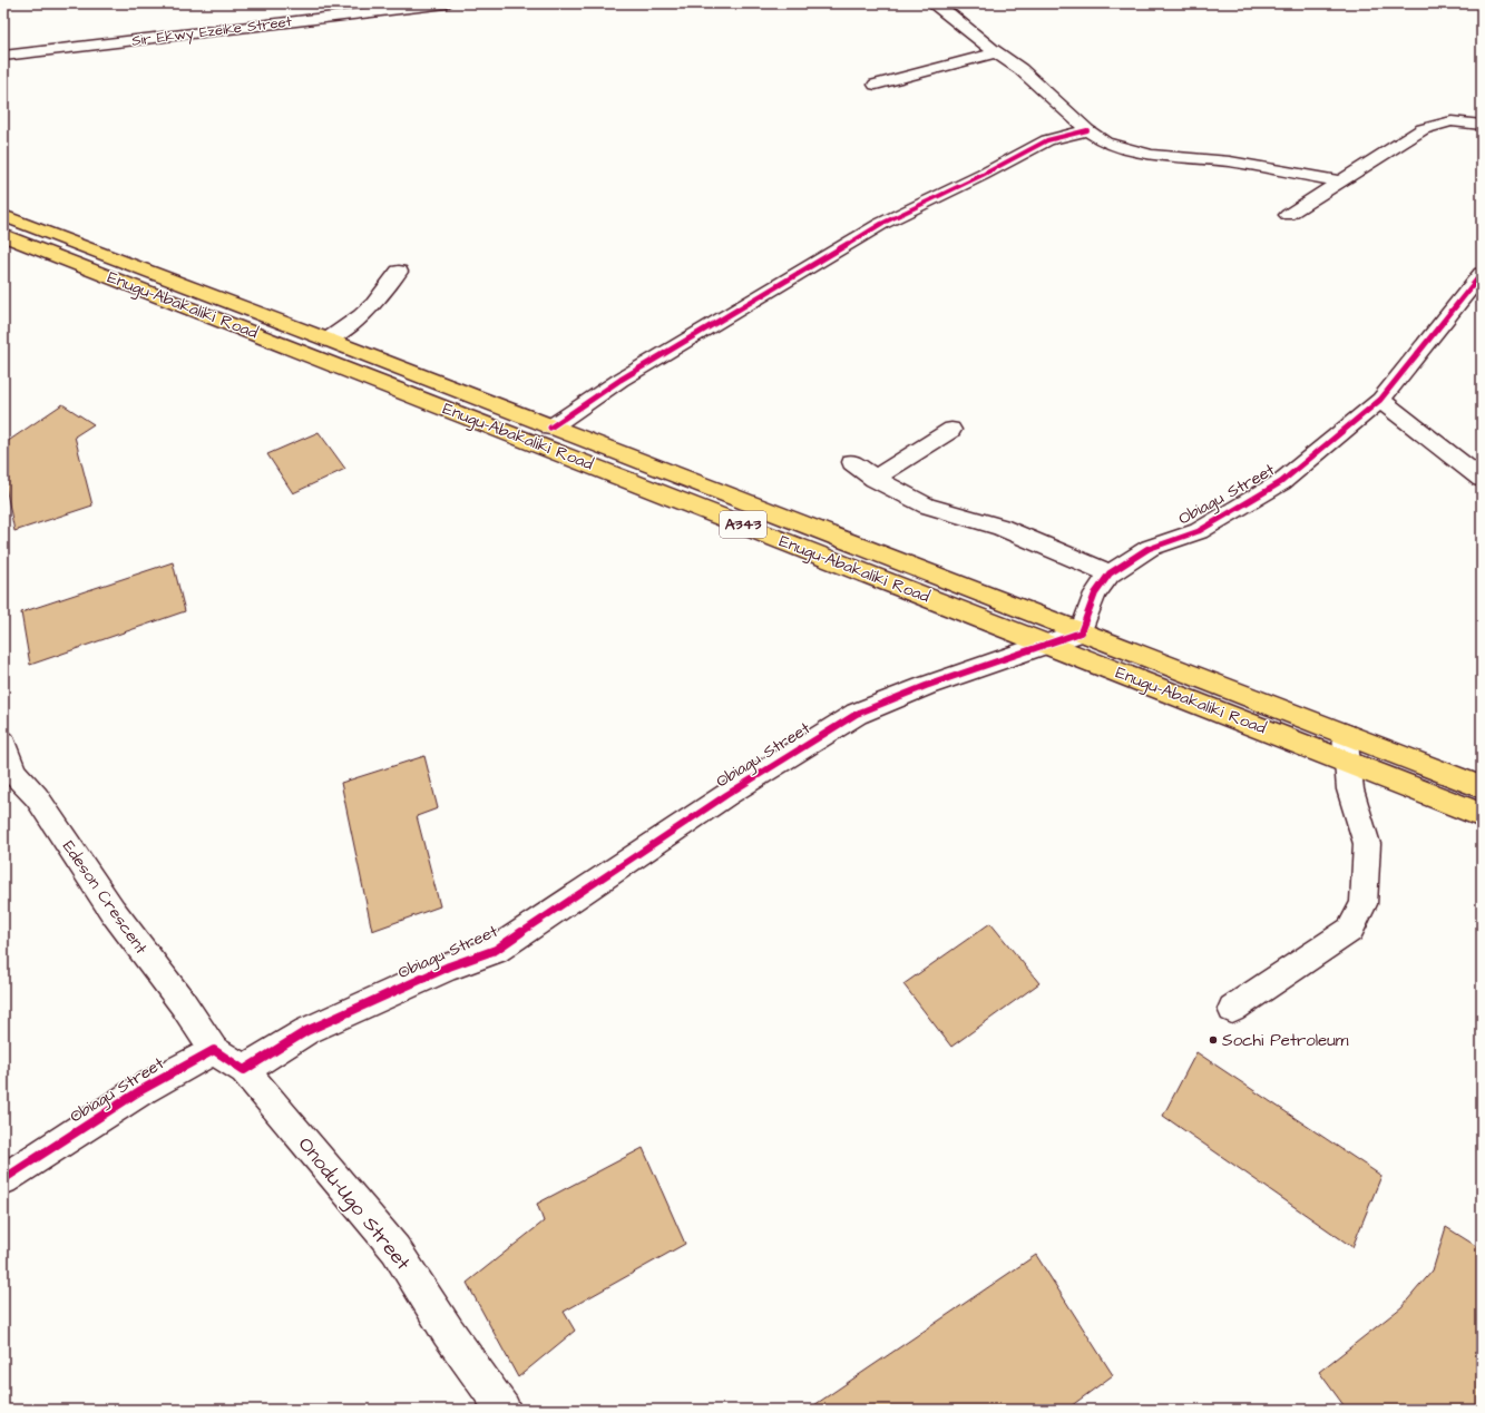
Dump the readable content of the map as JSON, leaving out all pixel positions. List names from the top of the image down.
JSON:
{
  "streets": {
    "highway": ["Enugu-Abakaliki Road", "A343"],
    "street": [
      "Sir Ekwy Ezeike Street",
      "Obiagu Street",
      "Edeson Crescent",
      "Onodu-Ugo Street"
    ]
  },
  "crossings": [
    ["Enugu-Abakaliki Road", "Obiagu Street"],
    ["Obiagu Street", "Edeson Crescent"],
    ["Obiagu Street", "Onodu-Ugo Street"]
  ],
  "places": ["Sochi Petroleum"]
}
